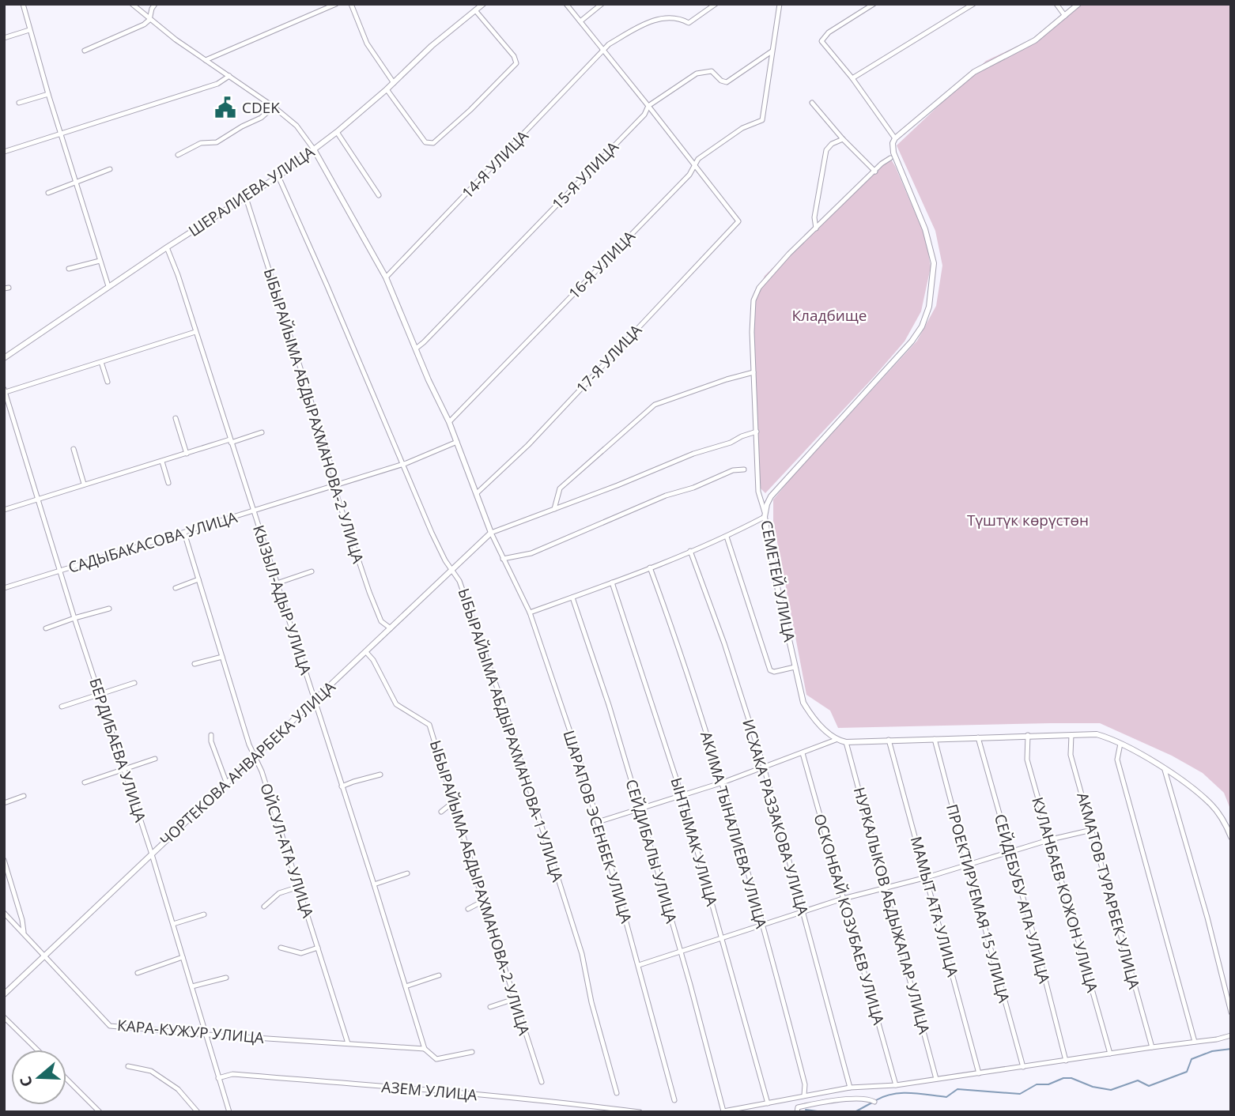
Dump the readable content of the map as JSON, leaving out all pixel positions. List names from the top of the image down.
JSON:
{
  "streets": {
    "street": [
      "14-Я УЛИЦА",
      "15-Я УЛИЦА",
      "ШЕРАЛИЕВА УЛИЦА",
      "16-Я УЛИЦА",
      "17-Я УЛИЦА",
      "ЫБЫРАЙЫМА АБДЫРАХМАНОВА-2 УЛИЦА",
      "САДЫБАКАСОВА УЛИЦА",
      "СЕМЕТЕЙ УЛИЦА",
      "КЫЗЫЛ-АДЫР УЛИЦА",
      "ЫБЫРАЙЫМА АБДЫРАХМАНОВА-1 УЛИЦА",
      "БЕРДИБАЕВА УЛИЦА",
      "ЧОРТЕКОВА АНВАРБЕКА УЛИЦА",
      "ИСХАКА РАЗЗАКОВА УЛИЦА",
      "ШАРАПОВ ЭСЕНБЕК УЛИЦА",
      "АКИМА ТЫНАЛИЕВА УЛИЦА",
      "ЫНТЫМАК УЛИЦА",
      "ОЙСУЛ-АТА УЛИЦА",
      "СЕЙДИБАЛЫ УЛИЦА",
      "АКМАТОВ ТУРАРБЕК УЛИЦА",
      "КУЛАНБАЕВ КОЖОН УЛИЦА",
      "СЕЙДЕБУБУ АПА УЛИЦА",
      "ПРОЕКТИРУЕМАЯ 15 УЛИЦА",
      "МАМЫТ АТА УЛИЦА",
      "НУРКАЛЫКОВ АБДЫЖАПАР УЛИЦА",
      "ОСКОНБАЙ КОЗУБАЕВ УЛИЦА",
      "КАРА-КУЖУР УЛИЦА",
      "АЗЕМ УЛИЦА"
    ]
  },
  "crossings": [
    ["15-Я УЛИЦА", "16-Я УЛИЦА"],
    ["ШЕРАЛИЕВА УЛИЦА", "ЫБЫРАЙЫМА АБДЫРАХМАНОВА-2 УЛИЦА"],
    ["ШЕРАЛИЕВА УЛИЦА", "КЫЗЫЛ-АДЫР УЛИЦА"],
    ["ШЕРАЛИЕВА УЛИЦА", "ЫБЫРАЙЫМА АБДЫРАХМАНОВА-1 УЛИЦА"],
    ["16-Я УЛИЦА", "17-Я УЛИЦА"],
    ["ЫБЫРАЙЫМА АБДЫРАХМАНОВА-2 УЛИЦА", "САДЫБАКАСОВА УЛИЦА"],
    ["ЫБЫРАЙЫМА АБДЫРАХМАНОВА-2 УЛИЦА", "ЧОРТЕКОВА АНВАРБЕКА УЛИЦА"],
    ["САДЫБАКАСОВА УЛИЦА", "КЫЗЫЛ-АДЫР УЛИЦА"],
    ["САДЫБАКАСОВА УЛИЦА", "ЫБЫРАЙЫМА АБДЫРАХМАНОВА-1 УЛИЦА"],
    ["САДЫБАКАСОВА УЛИЦА", "БЕРДИБАЕВА УЛИЦА"],
    ["САДЫБАКАСОВА УЛИЦА", "ОЙСУЛ-АТА УЛИЦА"],
    ["КЫЗЫЛ-АДЫР УЛИЦА", "ЧОРТЕКОВА АНВАРБЕКА УЛИЦА"],
    ["КЫЗЫЛ-АДЫР УЛИЦА", "КАРА-КУЖУР УЛИЦА"],
    ["ЫБЫРАЙЫМА АБДЫРАХМАНОВА-1 УЛИЦА", "ЧОРТЕКОВА АНВАРБЕКА УЛИЦА"],
    ["БЕРДИБАЕВА УЛИЦА", "ЧОРТЕКОВА АНВАРБЕКА УЛИЦА"],
    ["БЕРДИБАЕВА УЛИЦА", "КАРА-КУЖУР УЛИЦА"],
    ["БЕРДИБАЕВА УЛИЦА", "АЗЕМ УЛИЦА"],
    ["ЧОРТЕКОВА АНВАРБЕКА УЛИЦА", "ШАРАПОВ ЭСЕНБЕК УЛИЦА"],
    ["ЧОРТЕКОВА АНВАРБЕКА УЛИЦА", "ОЙСУЛ-АТА УЛИЦА"],
    ["ЧОРТЕКОВА АНВАРБЕКА УЛИЦА", "КАРА-КУЖУР УЛИЦА"],
    ["ЫНТЫМАК УЛИЦА", "СЕЙДИБАЛЫ УЛИЦА"],
    ["ОЙСУЛ-АТА УЛИЦА", "КАРА-КУЖУР УЛИЦА"]
  ],
  "parks": ["Кладбище", "Түштүк көрүстөн"],
  "places": {
    "public building": ["CDEK"]
  },
  "north": "left"
}
